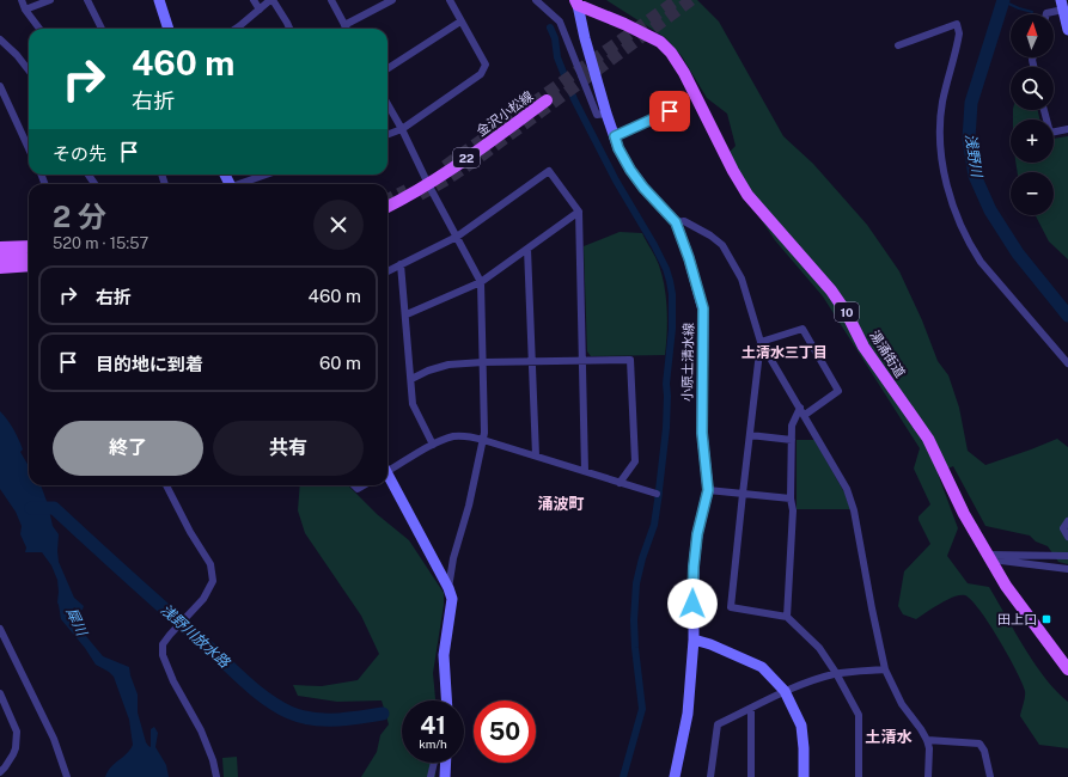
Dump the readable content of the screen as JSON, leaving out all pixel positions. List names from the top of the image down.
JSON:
{
  "streets": {
    "main road": [
      "金沢小松線",
      "22",
      "10",
      "湯涌街道",
      "小原土清水線"
    ]
  },
  "crossings": [
    ["湯涌街道", "小原土清水線"]
  ],
  "districts": ["土清水三丁目", "涌波町", "土清水"],
  "water": ["浅野川", "犀川", "浅野川放水路"],
  "places": {
    "transit": ["田上口"]
  },
  "north": "top",
  "page": {
    "map_buttons": ["+", "−"],
    "turn": ["460 m", "右折"],
    "then": "その先",
    "heading": ["2 分", "520 m · 15:57"],
    "list": [
      {
        "name": "右折",
        "value": "460 m"
      },
      {
        "name": "目的地に到着",
        "value": "60 m"
      }
    ],
    "buttons": ["終了", "共有"],
    "speed": "41 km/h",
    "limit": "50"
  }
}
